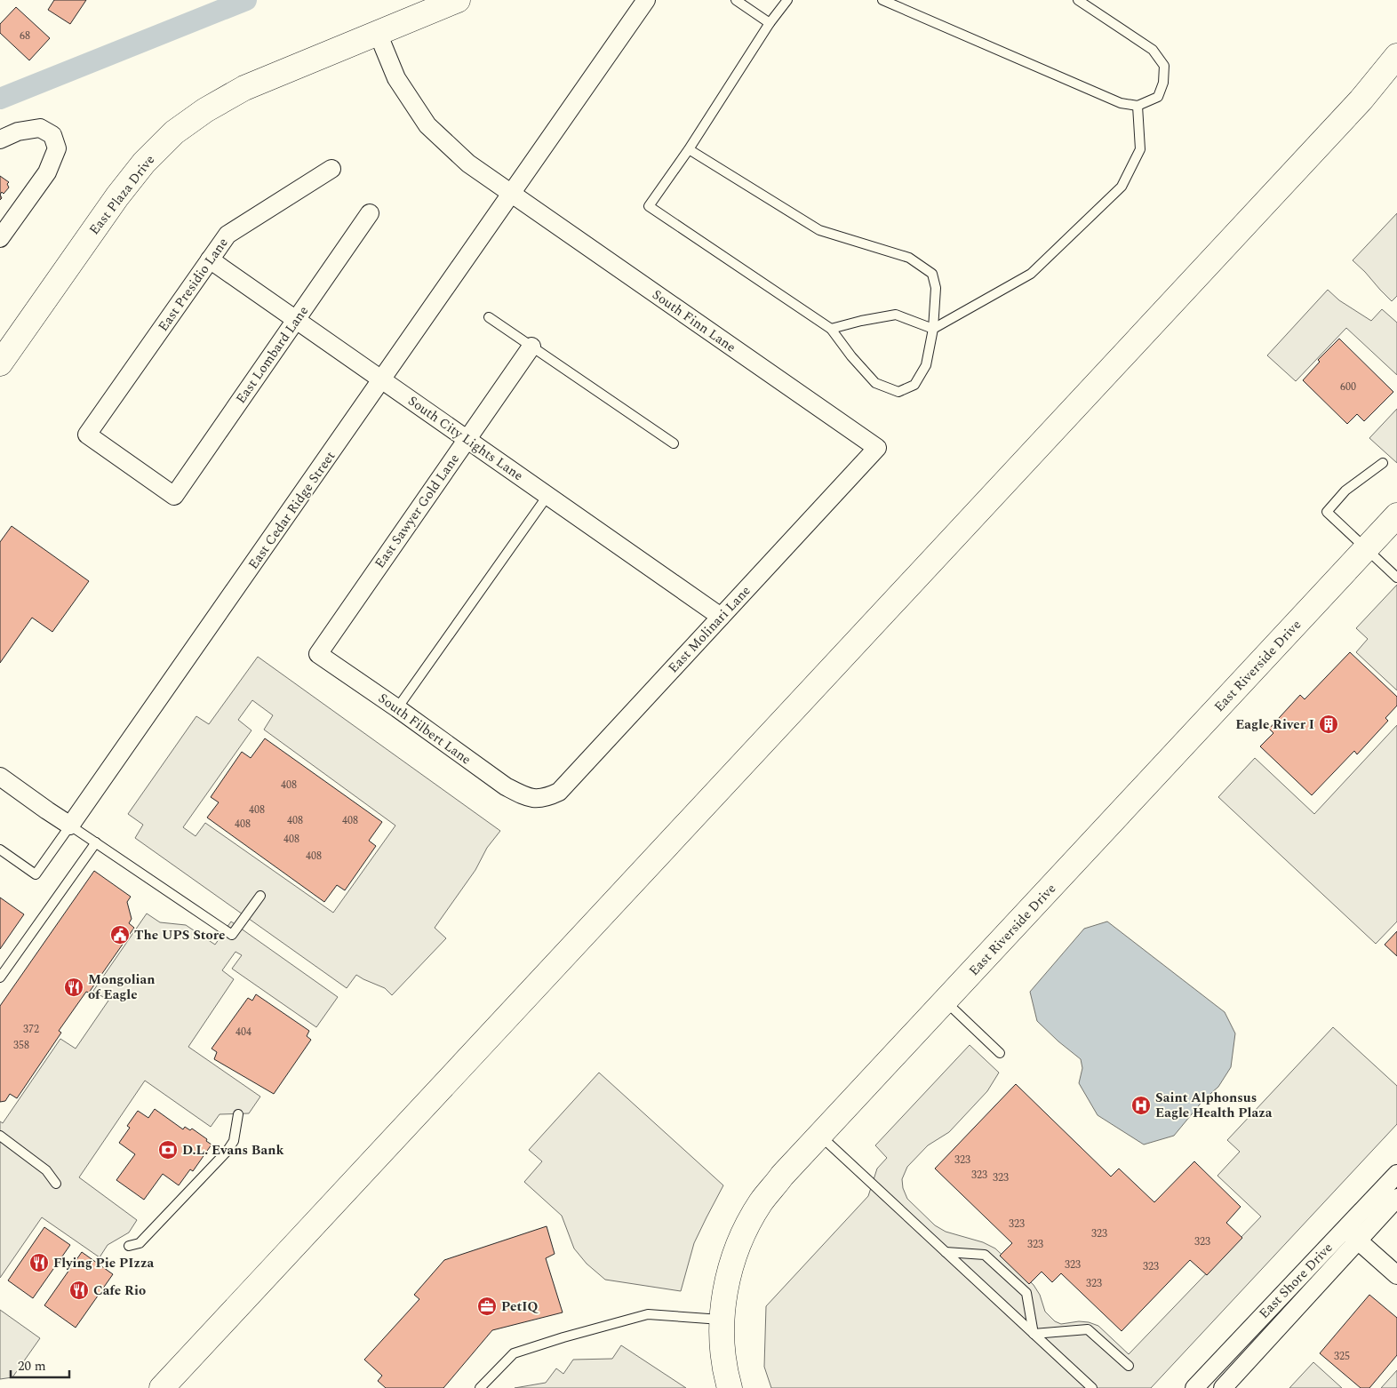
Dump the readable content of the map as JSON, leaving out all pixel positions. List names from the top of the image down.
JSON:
{
  "streets": {
    "main road": ["East Plaza Drive", "East Riverside Drive"],
    "street": [
      "East Presidio Lane",
      "South Finn Lane",
      "East Lombard Lane",
      "South City Lights Lane",
      "East Cedar Ridge Street",
      "East Sawyer Gold Lane",
      "East Molinari Lane",
      "South Filbert Lane",
      "East Shore Drive"
    ]
  },
  "crossings": [
    ["East Plaza Drive", "South Finn Lane"],
    ["East Presidio Lane", "East Lombard Lane"],
    ["East Presidio Lane", "South City Lights Lane"],
    ["South Finn Lane", "East Cedar Ridge Street"],
    ["South Finn Lane", "East Molinari Lane"],
    ["East Lombard Lane", "South City Lights Lane"],
    ["South City Lights Lane", "East Cedar Ridge Street"],
    ["South City Lights Lane", "East Sawyer Gold Lane"],
    ["South City Lights Lane", "East Molinari Lane"],
    ["East Sawyer Gold Lane", "South Filbert Lane"],
    ["East Molinari Lane", "South Filbert Lane"]
  ],
  "places": {
    "building": ["Eagle River I"],
    "public building": ["The UPS Store"],
    "restaurant": ["Mongolian of Eagle", "Flying Pie PIzza", "Cafe Rio"],
    "hospital": ["Saint Alphonsus Eagle Health Plaza"],
    "bank": ["D.L. Evans Bank"],
    "office": ["PetIQ"]
  },
  "house_numbers": [
    "68",
    "600",
    "408",
    "408",
    "408",
    "408",
    "408",
    "408",
    "408",
    "372",
    "404",
    "358",
    "323",
    "323",
    "323",
    "323",
    "323",
    "323",
    "323",
    "323",
    "323",
    "323",
    "325"
  ],
  "scale_bar": "20 m"
}
